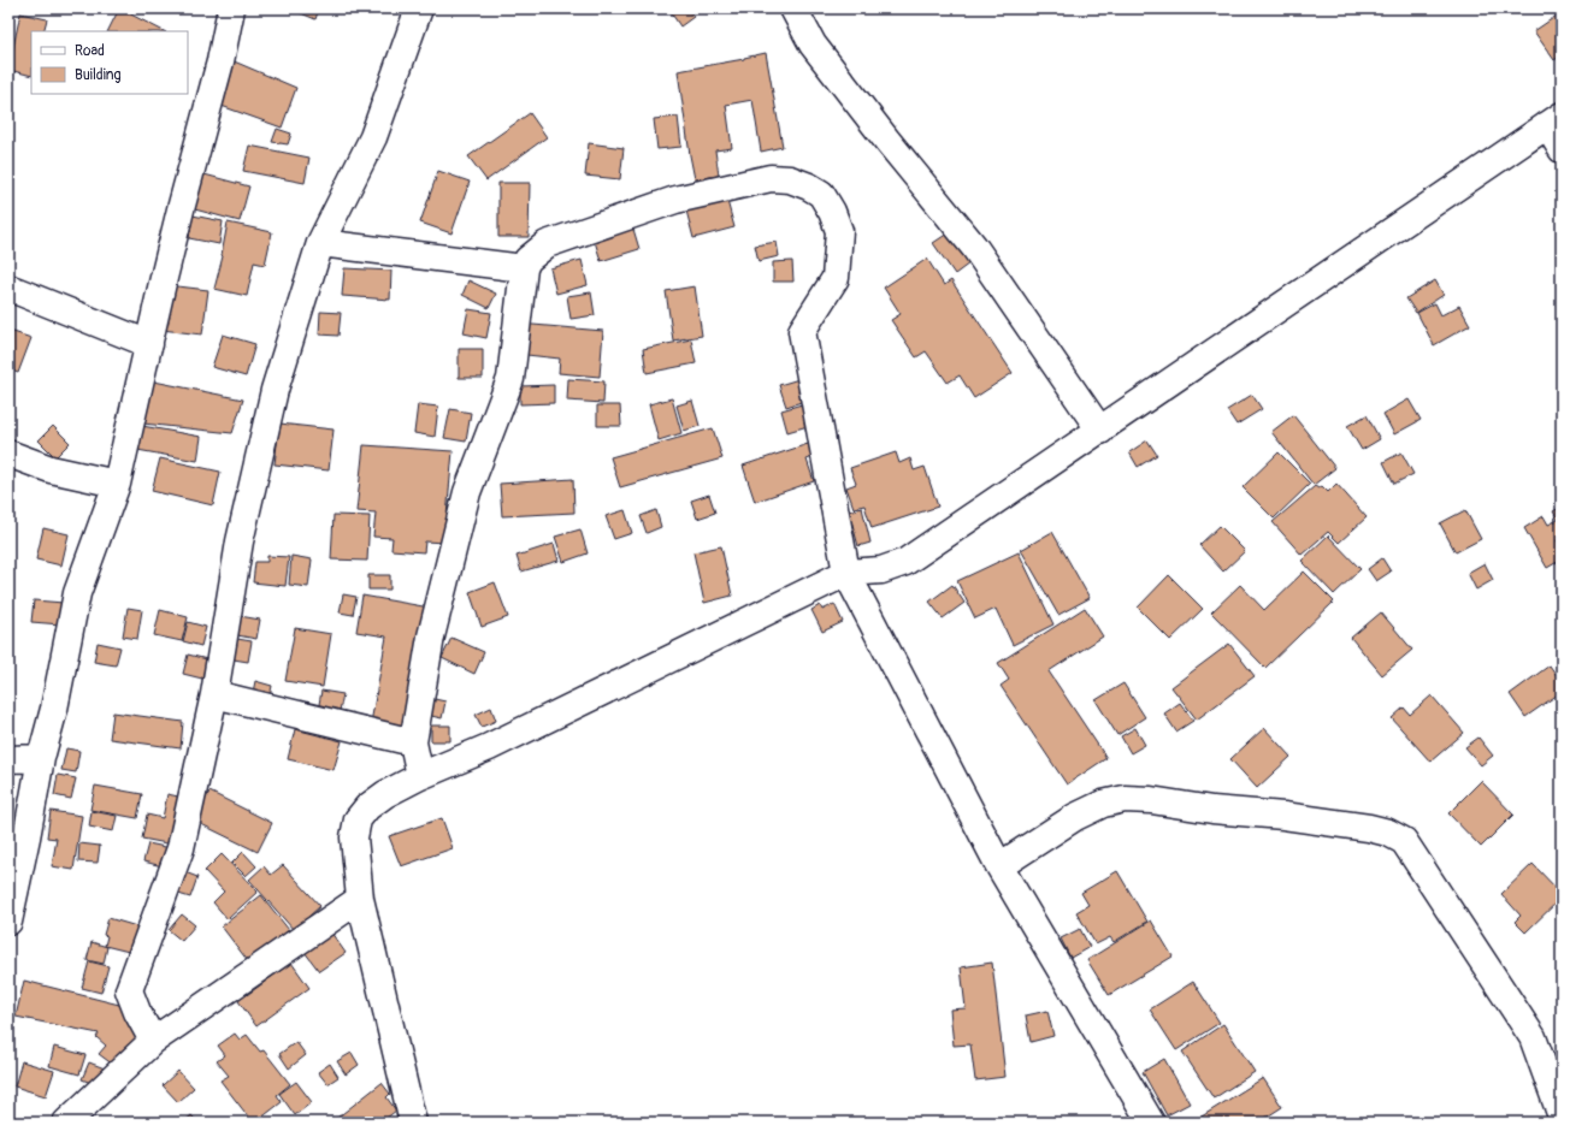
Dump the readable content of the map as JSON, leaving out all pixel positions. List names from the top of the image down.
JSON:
{
  "legend": ["Road", "Building"]
}
